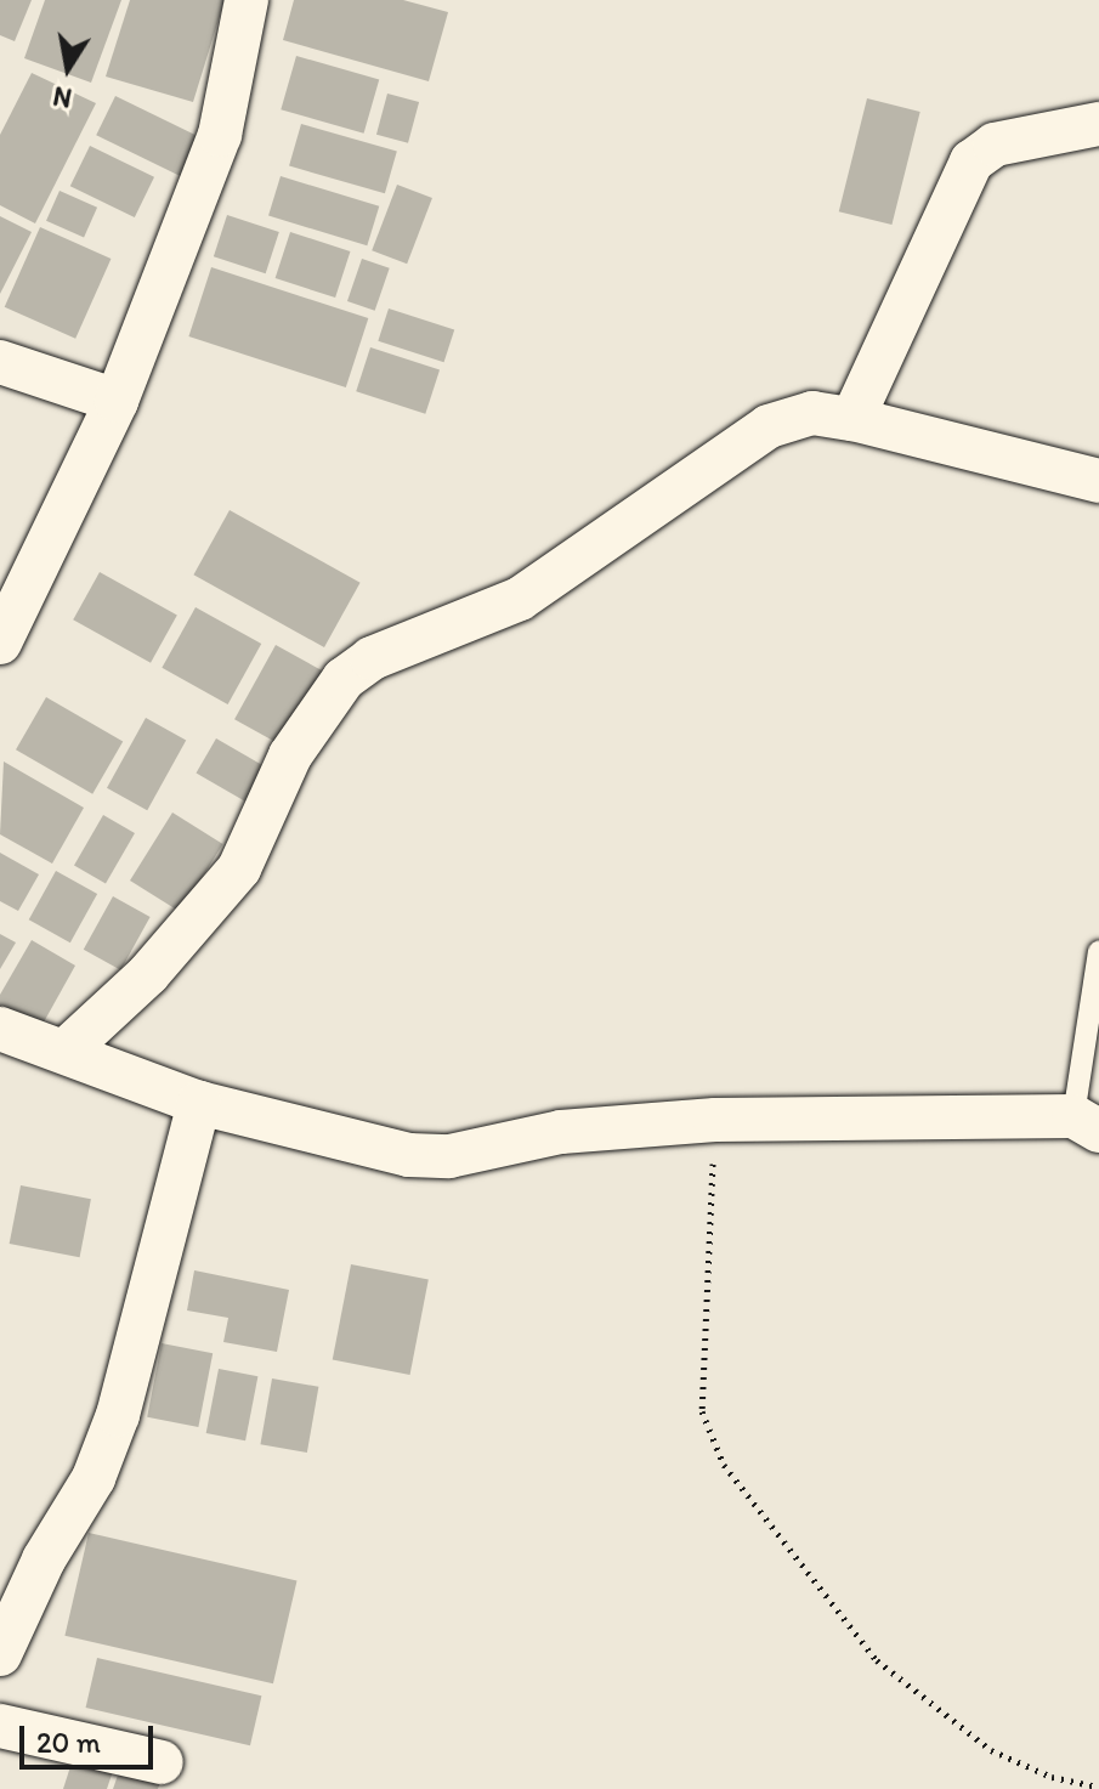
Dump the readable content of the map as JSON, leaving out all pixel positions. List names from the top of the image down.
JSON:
{
  "scale_bar": "20 m",
  "north": "bottom"
}
